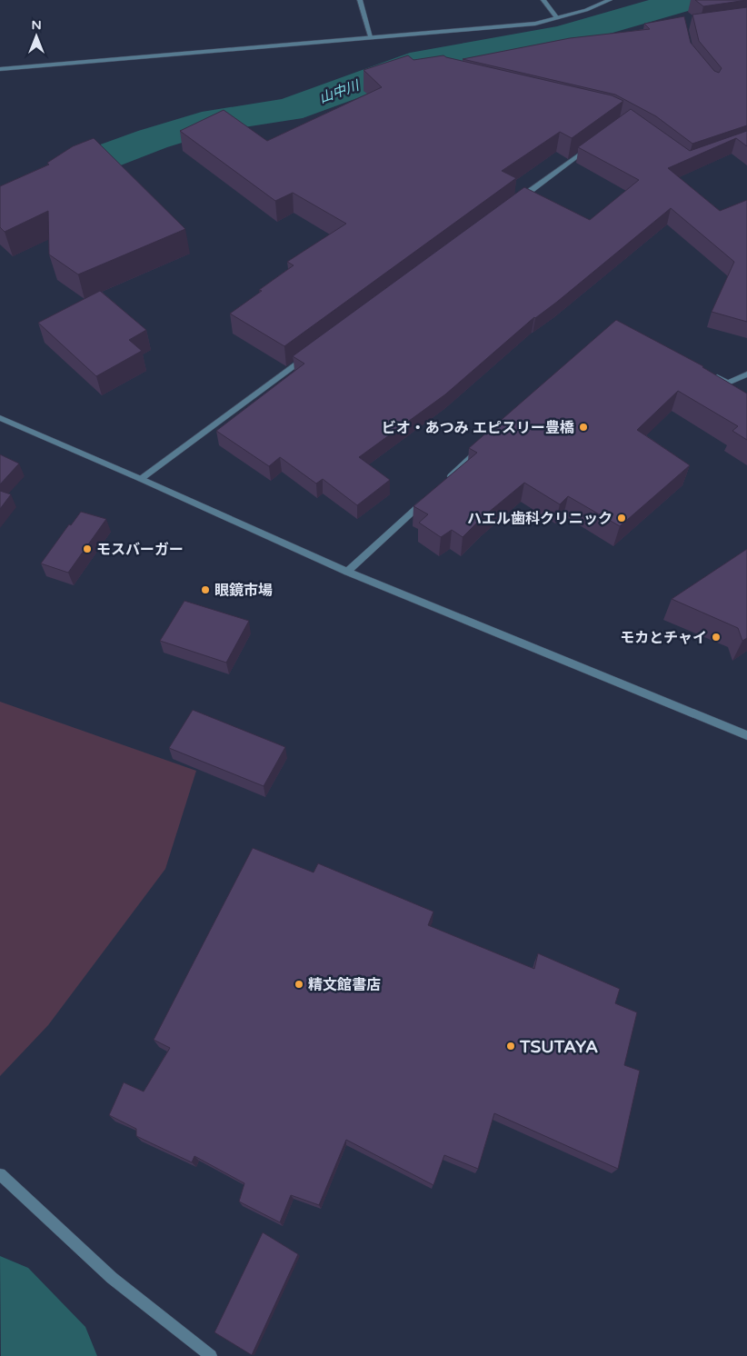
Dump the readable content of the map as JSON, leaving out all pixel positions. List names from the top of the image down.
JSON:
{
  "water": ["山中川"],
  "places": [
    "ビオ・あつみ エピスリー豊橋",
    "ハエル歯科クリニック",
    "モスバーガー",
    "眼鏡市場",
    "モカとチャイ",
    "精文館書店",
    "TSUTAYA"
  ],
  "north": "top"
}
